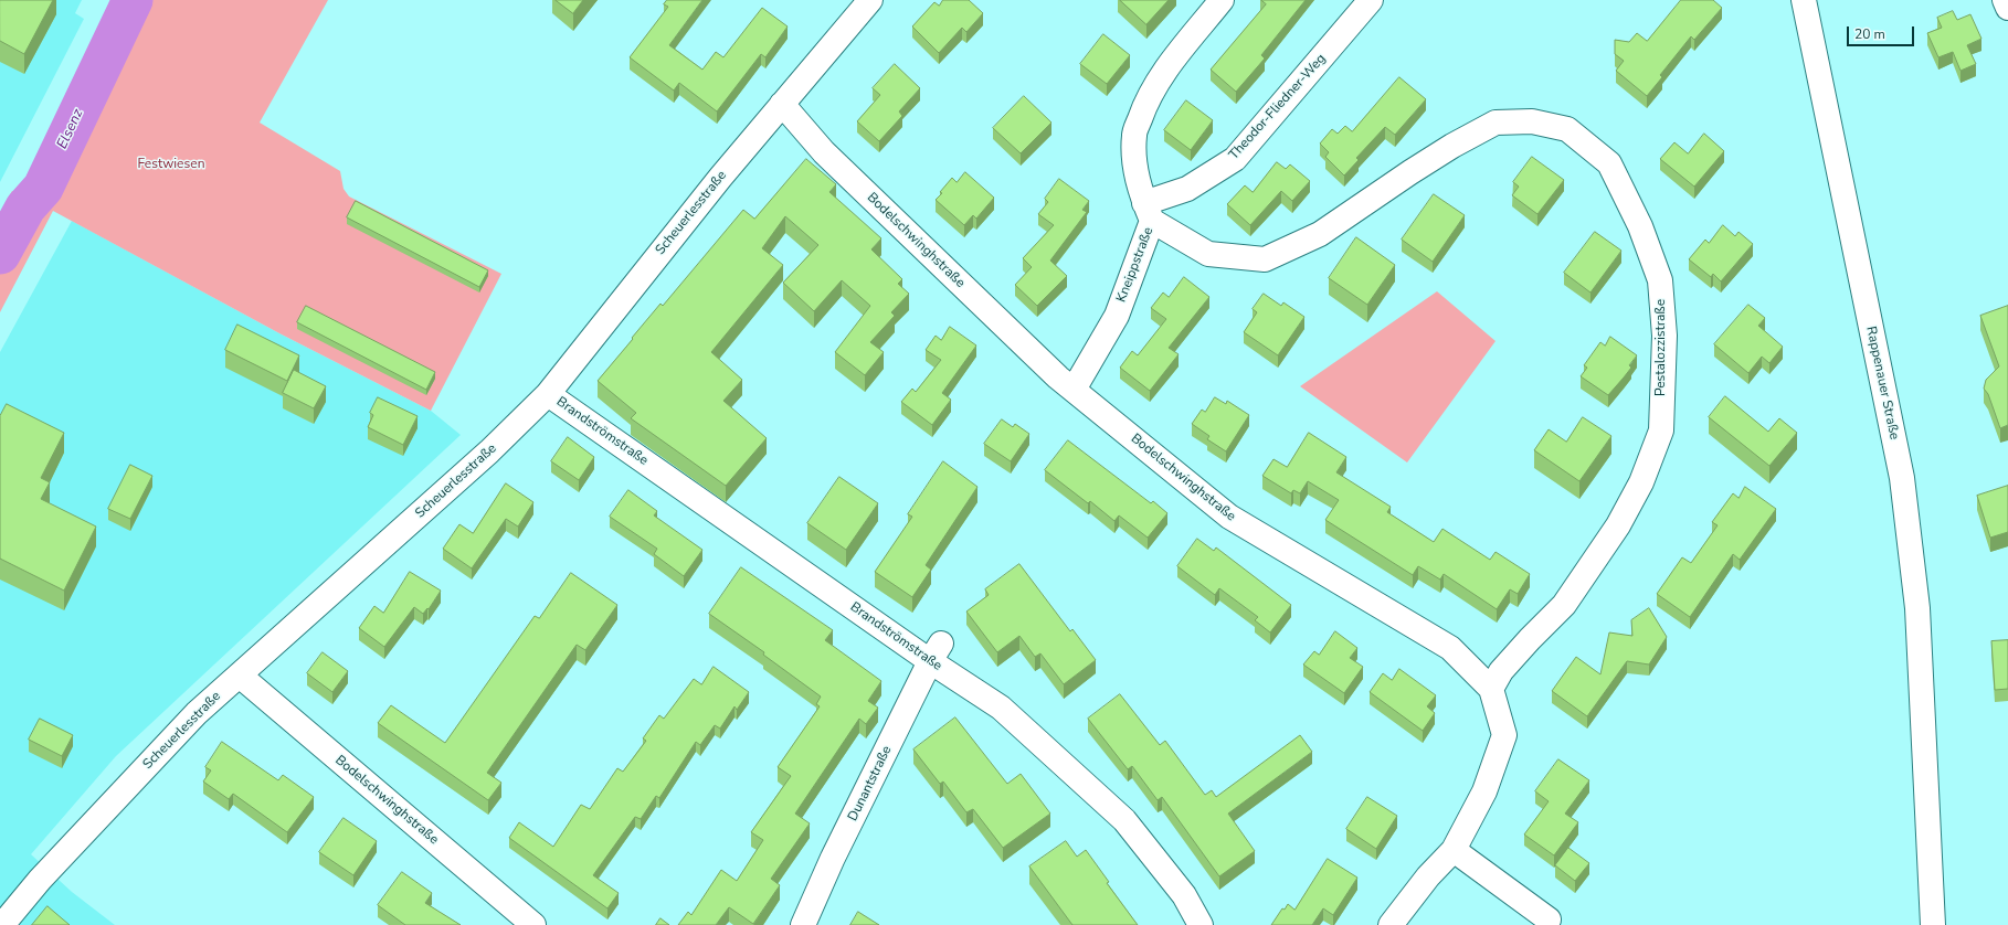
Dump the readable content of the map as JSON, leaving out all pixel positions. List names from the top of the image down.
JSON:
{
  "streets": {
    "street": [
      "Theodor-Fliedner-Weg",
      "Scheuerlesstraße",
      "Bodelschwinghstraße",
      "Kneippstraße",
      "Pestalozzistraße",
      "Rappenauer Straße",
      "Brandströmstraße",
      "Dunantstraße"
    ]
  },
  "crossings": [
    ["Theodor-Fliedner-Weg", "Kneippstraße"],
    ["Theodor-Fliedner-Weg", "Pestalozzistraße"],
    ["Scheuerlesstraße", "Bodelschwinghstraße"],
    ["Scheuerlesstraße", "Brandströmstraße"],
    ["Bodelschwinghstraße", "Kneippstraße"],
    ["Bodelschwinghstraße", "Pestalozzistraße"],
    ["Kneippstraße", "Pestalozzistraße"],
    ["Brandströmstraße", "Dunantstraße"]
  ],
  "water": ["Elsenz"],
  "parks": ["Festwiesen"],
  "scale_bar": "20 m"
}
